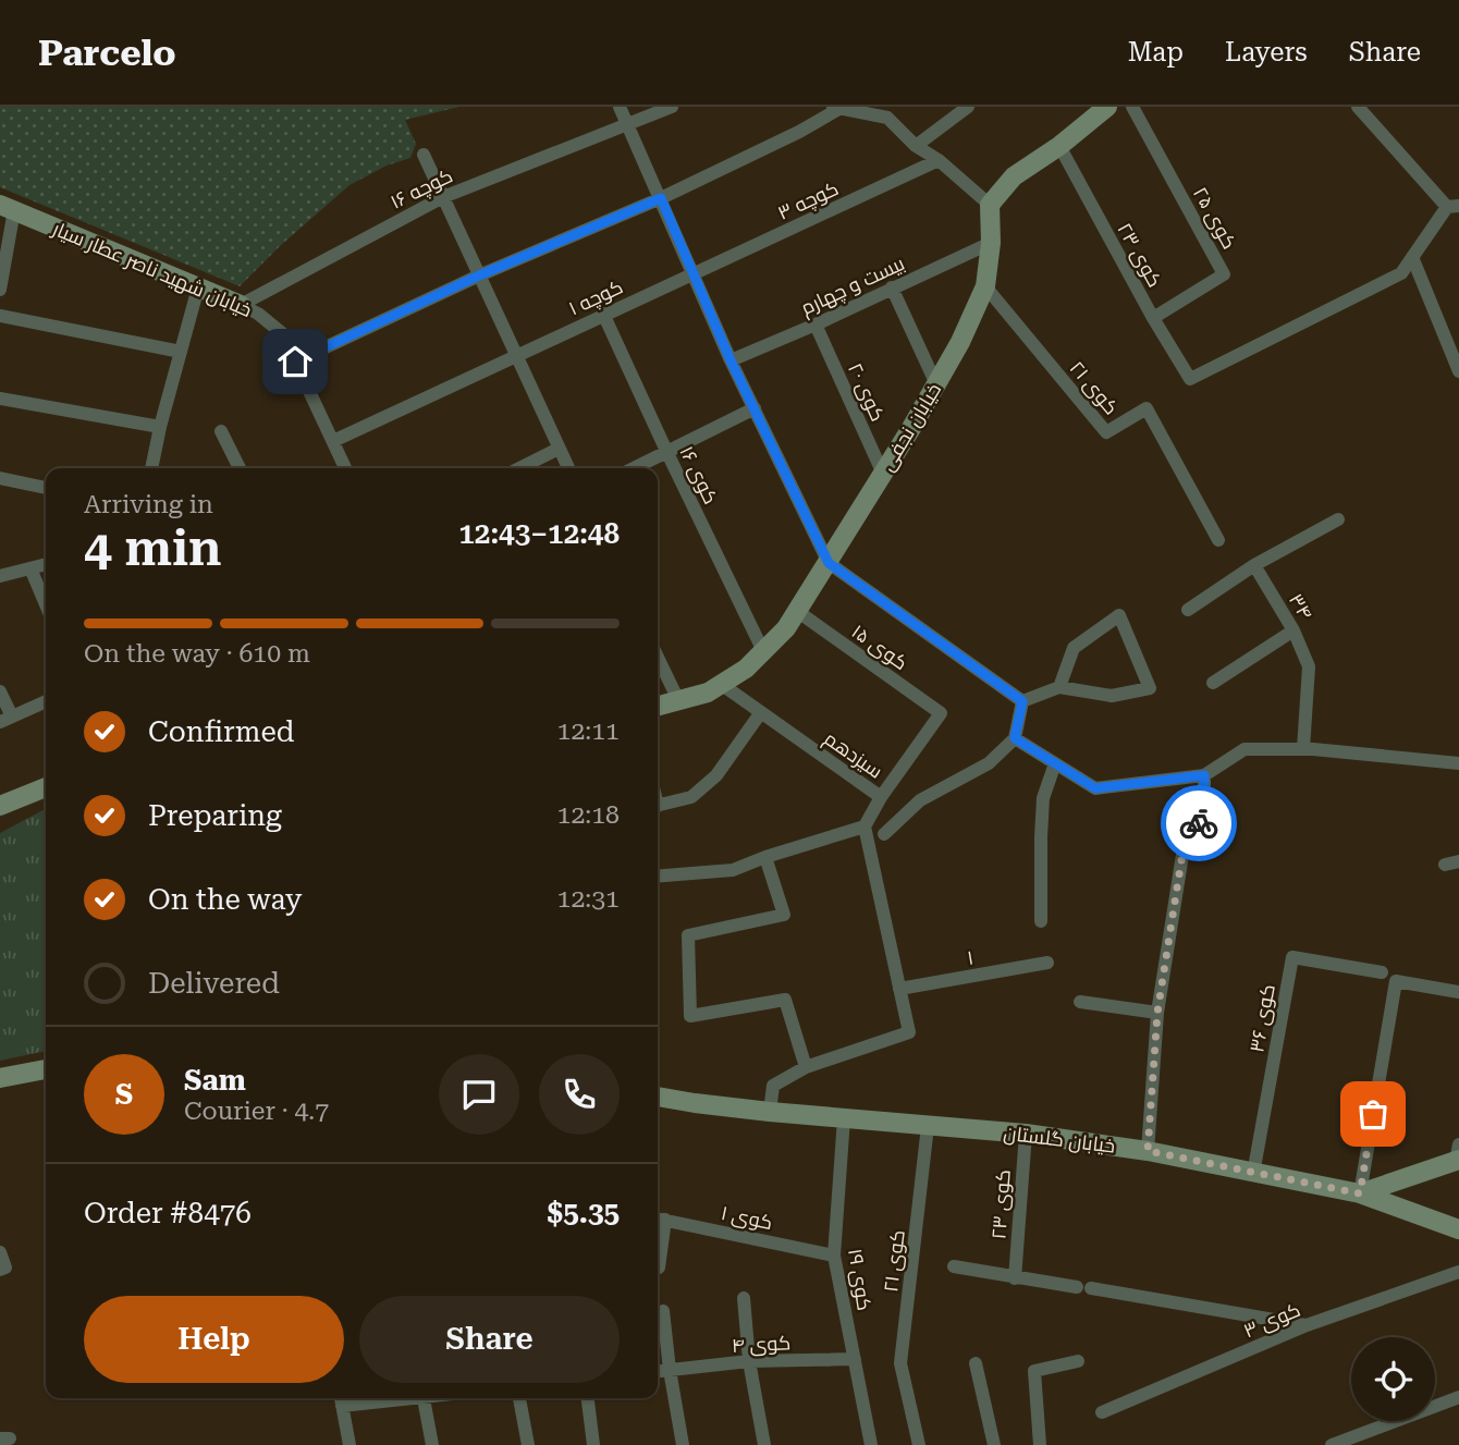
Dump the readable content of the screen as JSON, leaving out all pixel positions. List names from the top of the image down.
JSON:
{
  "streets": {
    "street": [
      "کوچه ۱۶",
      "کوچه ۳",
      "کوی ۲۵",
      "کوی ۲۳",
      "خیابان شهید ناصر عطار سیار",
      "بیست و چهارم",
      "کوچه ۱",
      "کوی ۲۱",
      "کوی ۲۰",
      "خیابان نجفی",
      "کوی ۱۶",
      "۳۴",
      "کوی ۱۵",
      "سیزدهم",
      "۱",
      "کوی ۳۶",
      "خیابان گلستان",
      "کوی ۱",
      "کوی ۱۹",
      "کوی ۳",
      "کوی ۴"
    ]
  },
  "crossings": [
    ["کوچه ۱۶", "خیابان شهید ناصر عطار سیار"],
    ["کوچه ۳", "کوچه ۱"],
    ["کوی ۲۵", "کوی ۲۳"],
    ["کوی ۲۳", "خیابان گلستان"],
    ["خیابان شهید ناصر عطار سیار", "کوچه ۱"],
    ["بیست و چهارم", "کوی ۲۰"],
    ["بیست و چهارم", "خیابان نجفی"],
    ["کوچه ۱", "کوی ۱۶"],
    ["کوی ۲۱", "خیابان نجفی"],
    ["کوی ۲۱", "خیابان گلستان"],
    ["کوی ۲۰", "خیابان نجفی"],
    ["خیابان نجفی", "کوی ۱۶"],
    ["خیابان نجفی", "کوی ۱۵"],
    ["خیابان نجفی", "سیزدهم"],
    ["کوی ۱۵", "سیزدهم"],
    ["کوی ۳۶", "خیابان گلستان"],
    ["خیابان گلستان", "کوی ۱۹"],
    ["کوی ۱", "کوی ۱۹"],
    ["کوی ۱۹", "کوی ۴"]
  ],
  "page": {
    "header": "Parcelo",
    "nav": ["Map", "Layers", "Share"],
    "heading": ["4 min", "Arriving in", "12:43–12:48"],
    "panel": [
      "Sam",
      "Courier · 4.7",
      "Order #8476",
      "$5.35"
    ],
    "bar": "On the way · 610 m",
    "list": [
      ["Confirmed", "12:11"],
      ["Preparing", "12:18"],
      ["On the way", "12:31"],
      "Delivered"
    ],
    "round": "S",
    "buttons": ["Help", "Share"]
  }
}
